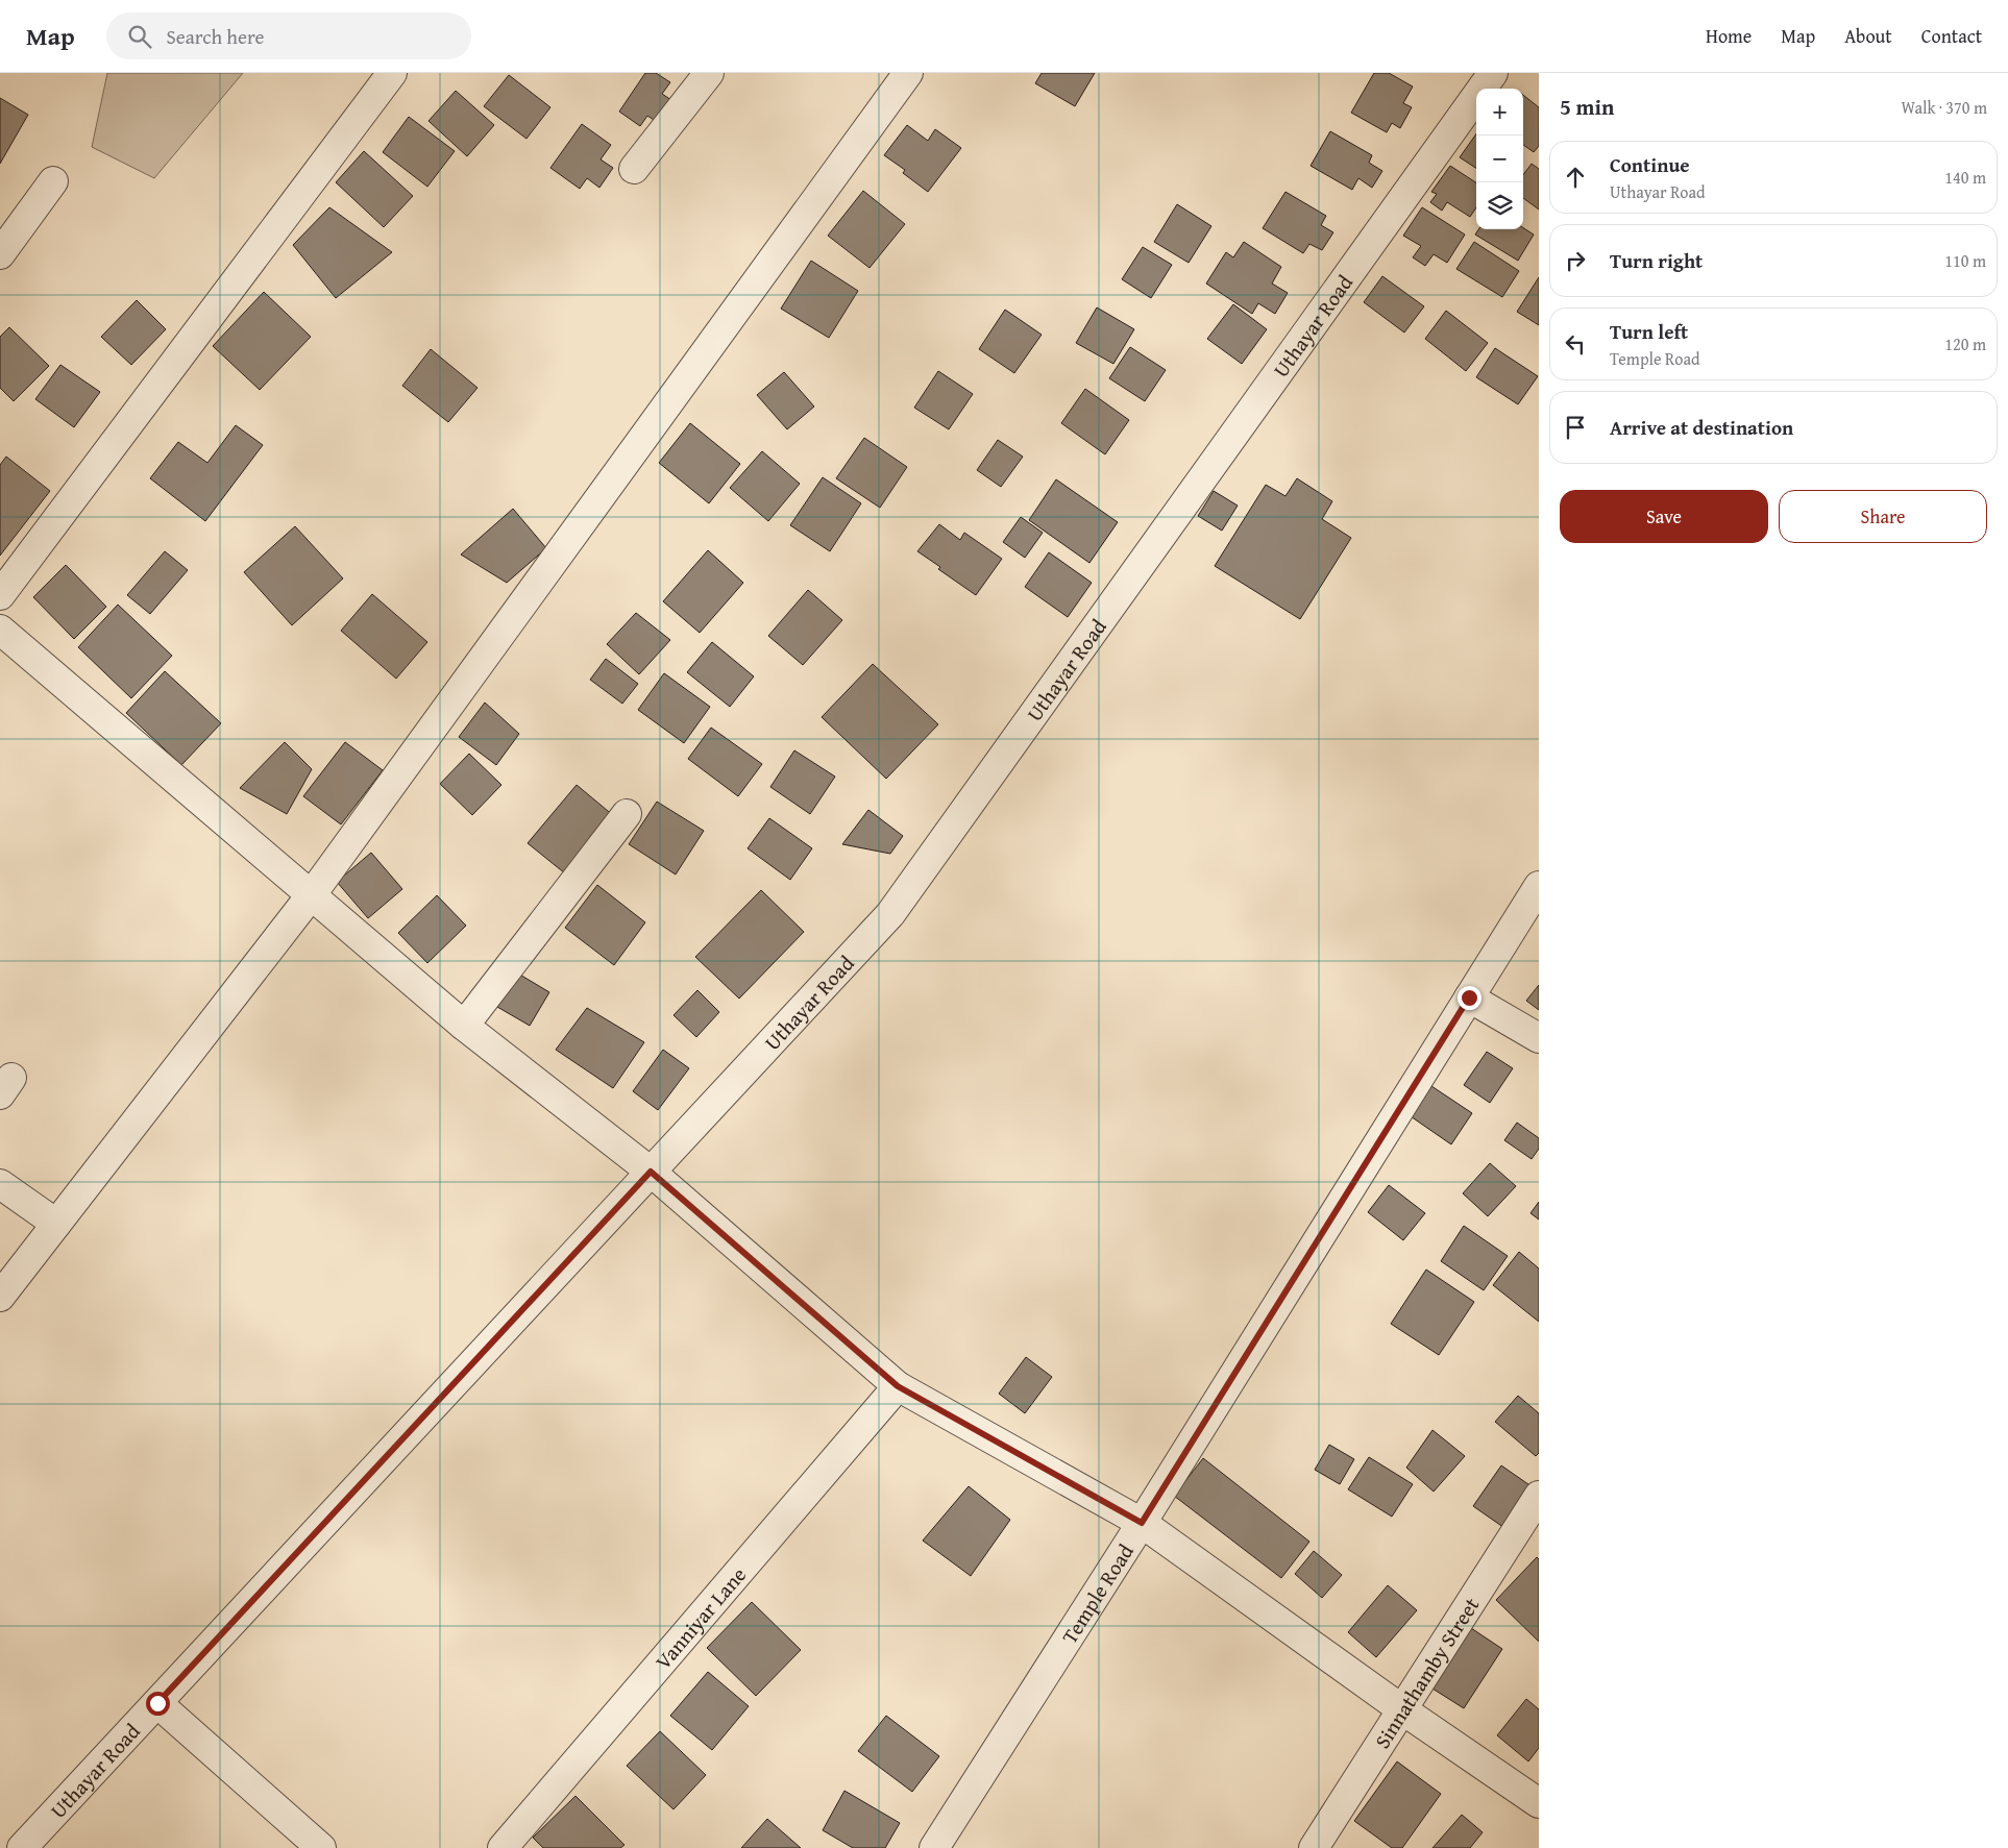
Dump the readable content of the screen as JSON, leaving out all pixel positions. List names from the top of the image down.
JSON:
{
  "streets": {
    "street": [
      "Uthayar Road",
      "Temple Road",
      "Vanniyar Lane",
      "Sinnathamby Street"
    ]
  },
  "page": {
    "header": "Map",
    "search": "Search here",
    "nav": [
      "Home",
      "Map",
      "About",
      "Contact"
    ],
    "heading": ["5 min", "Walk · 370 m"],
    "map_buttons": ["+", "−"],
    "list": [
      ["Continue", "Uthayar Road", "140 m"],
      ["Turn right", "110 m"],
      ["Turn left", "Temple Road", "120 m"],
      "Arrive at destination"
    ],
    "buttons": ["Save", "Share"]
  }
}
